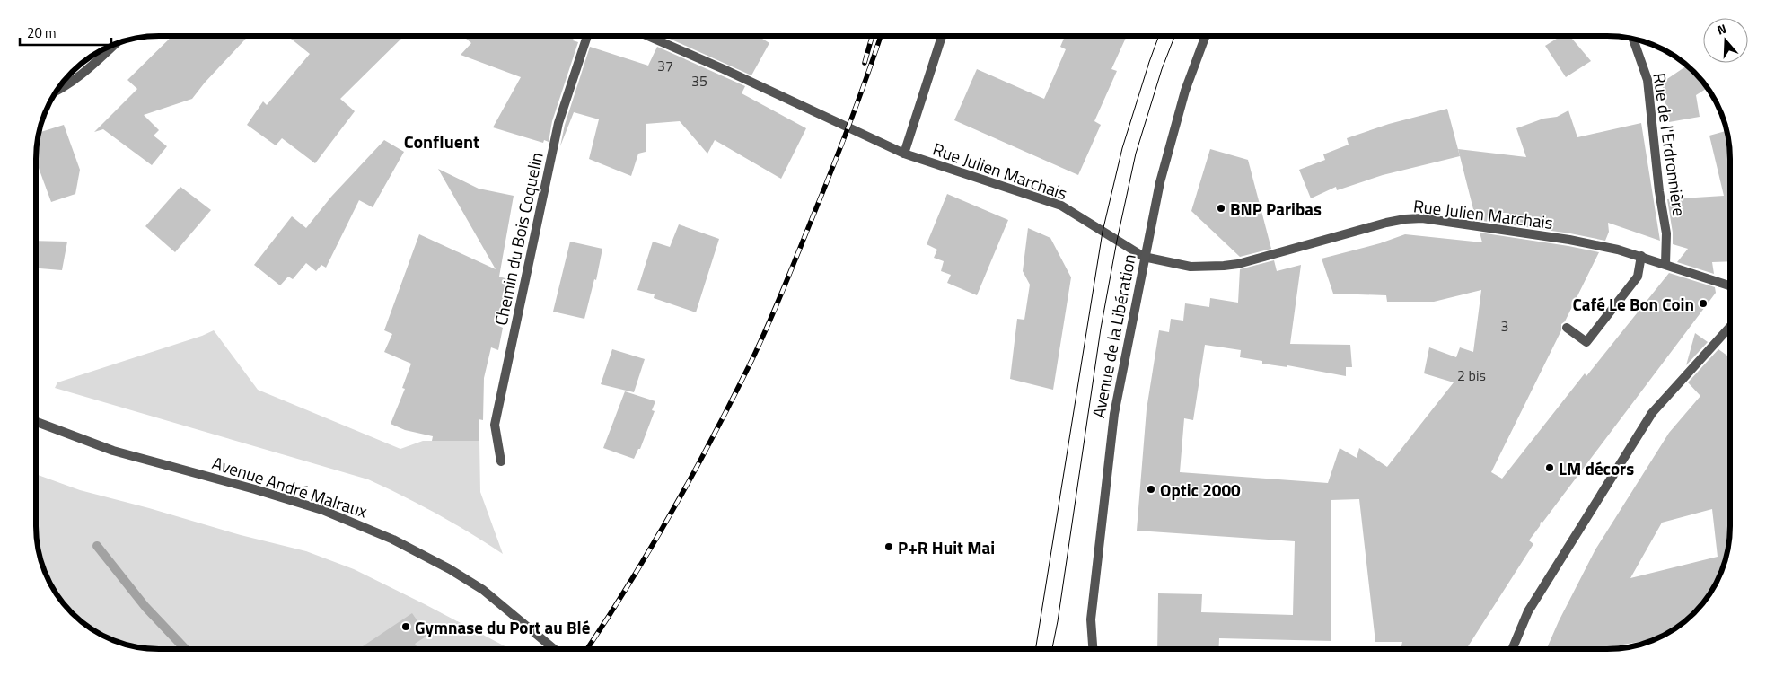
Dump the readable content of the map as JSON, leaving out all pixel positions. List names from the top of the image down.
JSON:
{
  "streets": {
    "street": [
      "Rue de l'Erdronnière",
      "Rue Julien Marchais",
      "Chemin du Bois Coquelin",
      "Avenue de la Libération",
      "Avenue André Malraux"
    ]
  },
  "crossings": [
    ["Rue de l'Erdronnière", "Rue Julien Marchais"],
    ["Rue Julien Marchais", "Avenue de la Libération"]
  ],
  "districts": ["Confluent"],
  "places": [
    "BNP Paribas",
    "Café Le Bon Coin",
    "LM décors",
    "Optic 2000",
    "P+R Huit Mai",
    "Gymnase du Port au Blé"
  ],
  "house_numbers": [
    "37",
    "35",
    "3",
    "2 bis"
  ],
  "scale_bar": "20 m",
  "north": "top"
}
